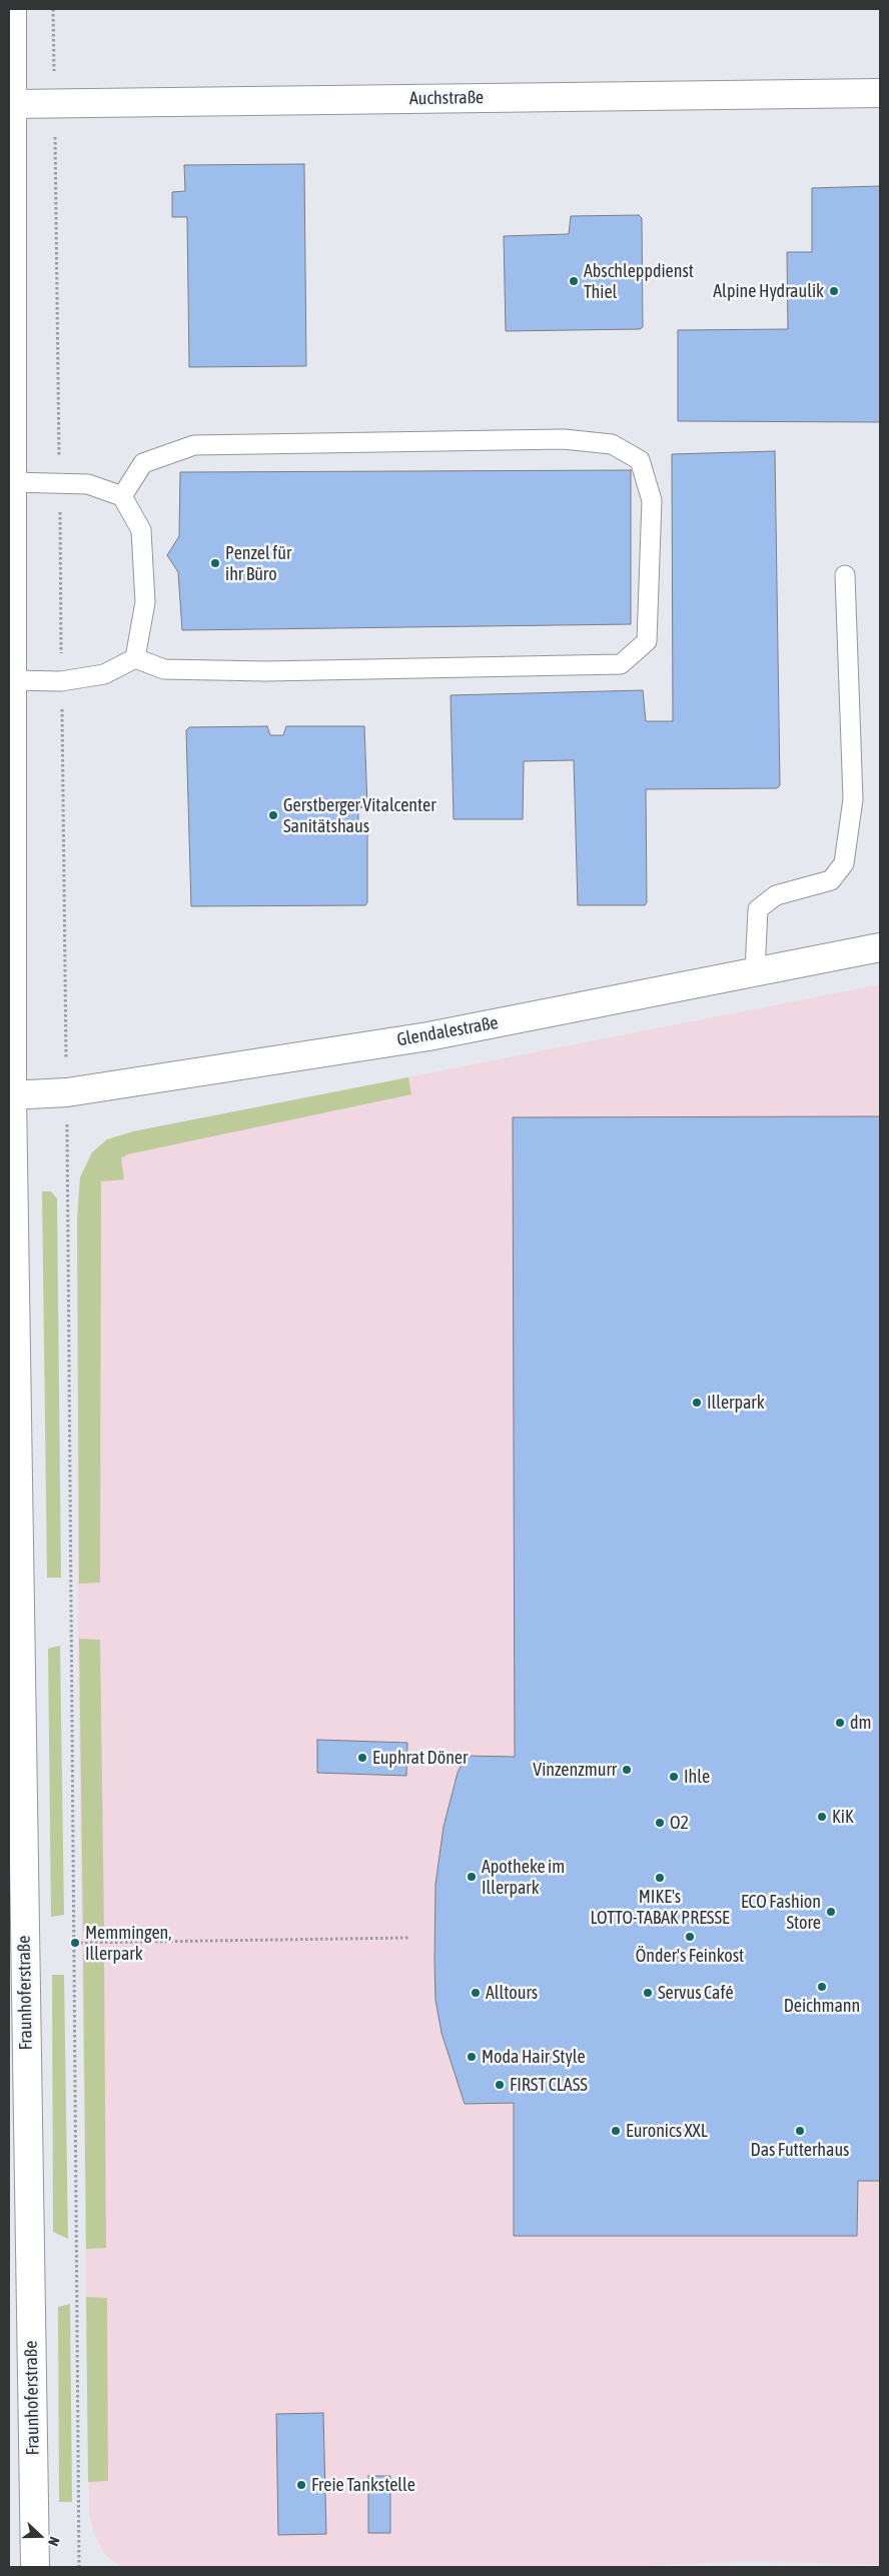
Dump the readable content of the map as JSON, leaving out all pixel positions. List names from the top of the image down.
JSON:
{
  "streets": {
    "street": ["Auchstraße", "Glendalestraße", "Fraunhoferstraße"]
  },
  "crossings": [
    ["Auchstraße", "Fraunhoferstraße"],
    ["Glendalestraße", "Fraunhoferstraße"]
  ],
  "places": [
    "Abschleppdienst Thiel",
    "Alpine Hydraulik",
    "Penzel für ihr Büro",
    "Gerstberger Vitalcenter Sanitätshaus",
    "Illerpark",
    "dm",
    "Euphrat Döner",
    "Vinzenzmurr",
    "Ihle",
    "KiK",
    "O2",
    "Apotheke im Illerpark",
    "MIKE's LOTTO-TABAK PRESSE",
    "ECO Fashion Store",
    "Önder's Feinkost",
    "Memmingen, Illerpark",
    "Deichmann",
    "Alltours",
    "Servus Café",
    "Moda Hair Style",
    "FIRST CLASS",
    "Euronics XXL",
    "Das Futterhaus",
    "Freie Tankstelle"
  ],
  "north": "right"
}
